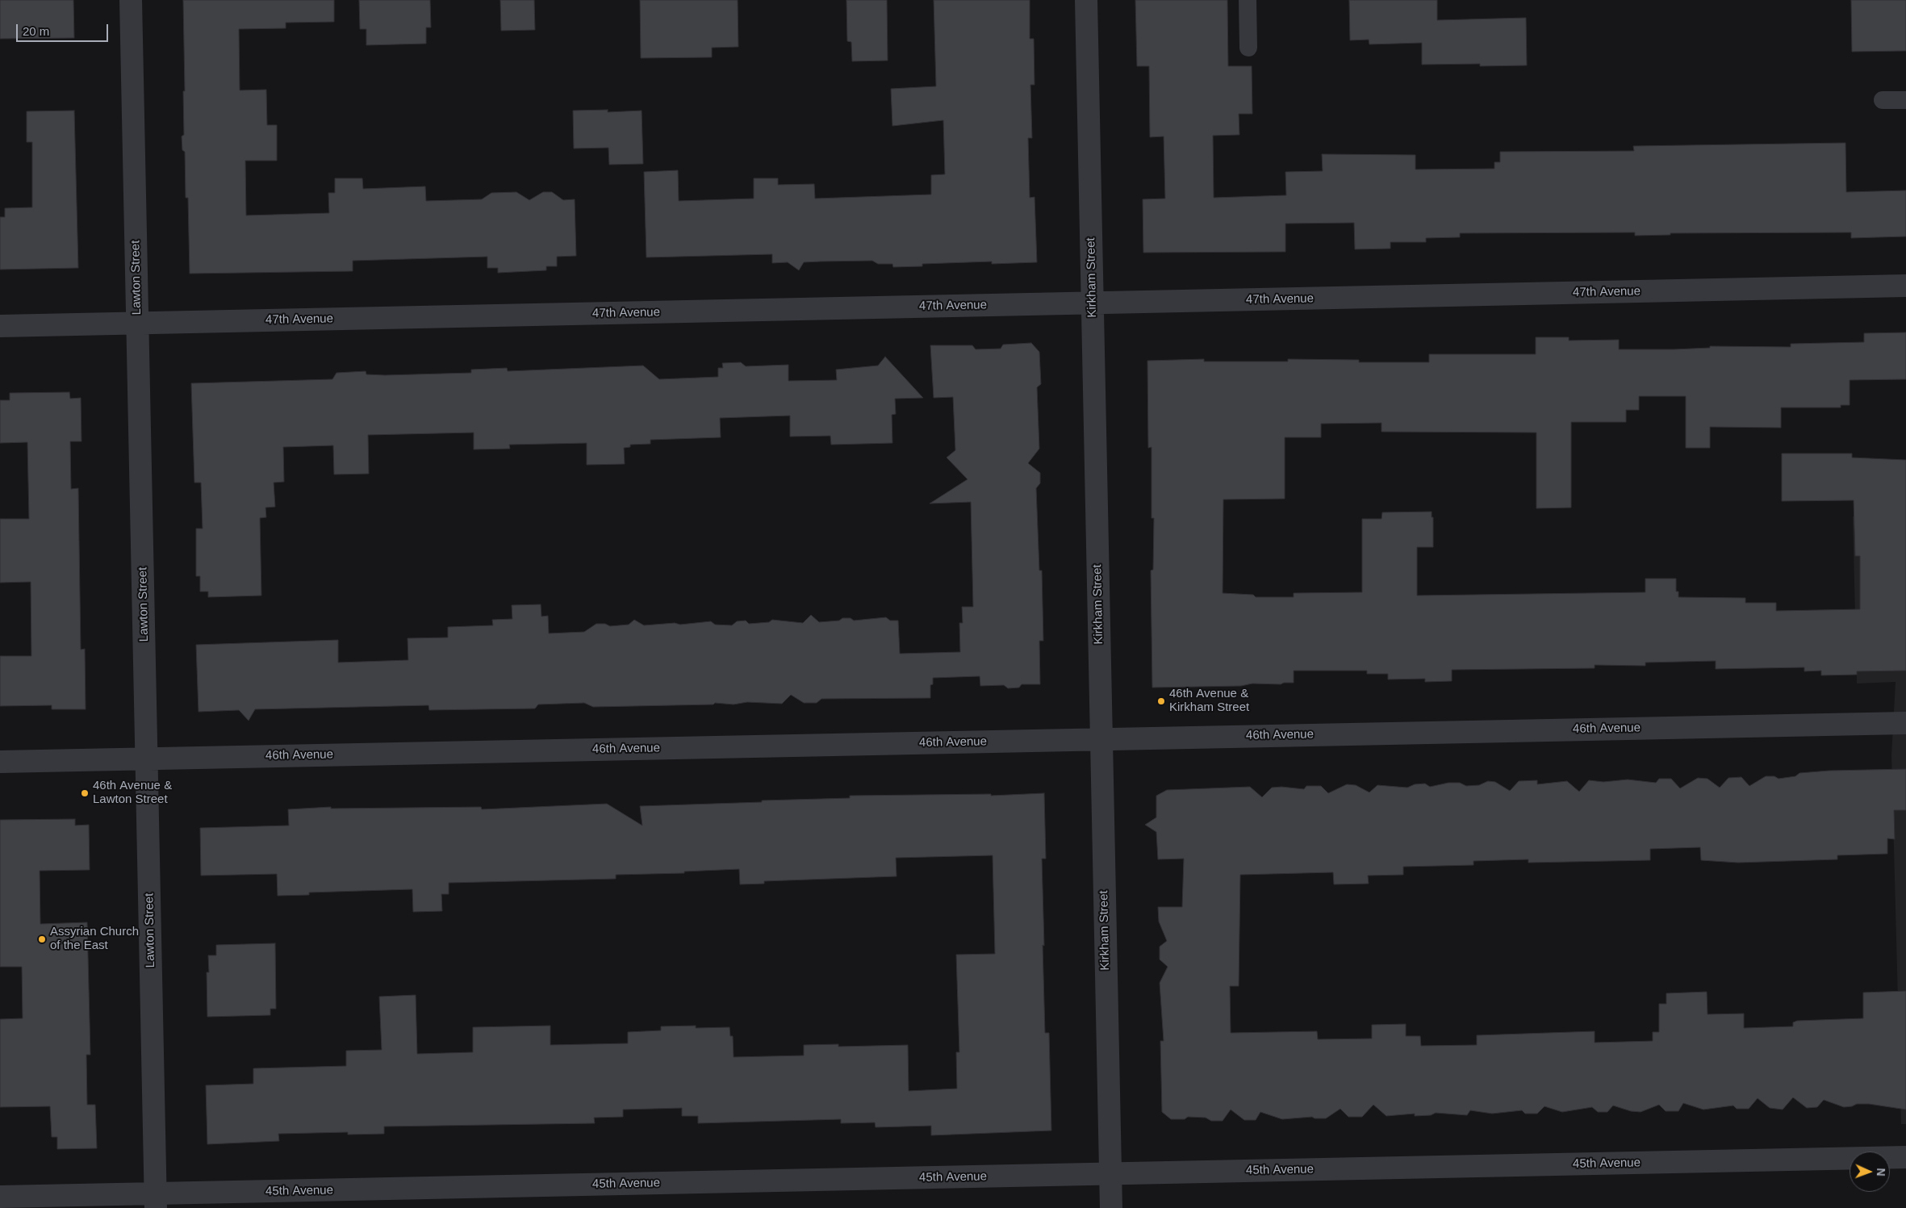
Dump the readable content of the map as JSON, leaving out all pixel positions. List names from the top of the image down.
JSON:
{
  "streets": {
    "street": [
      "Lawton Street",
      "Kirkham Street",
      "47th Avenue",
      "46th Avenue",
      "45th Avenue"
    ]
  },
  "crossings": [
    ["Lawton Street", "47th Avenue"],
    ["Lawton Street", "46th Avenue"],
    ["Lawton Street", "45th Avenue"],
    ["Kirkham Street", "47th Avenue"],
    ["Kirkham Street", "46th Avenue"],
    ["Kirkham Street", "45th Avenue"]
  ],
  "places": ["46th Avenue & Kirkham Street", "46th Avenue & Lawton Street", "Assyrian Church of the East"],
  "scale_bar": "20 m",
  "north": "right"
}
